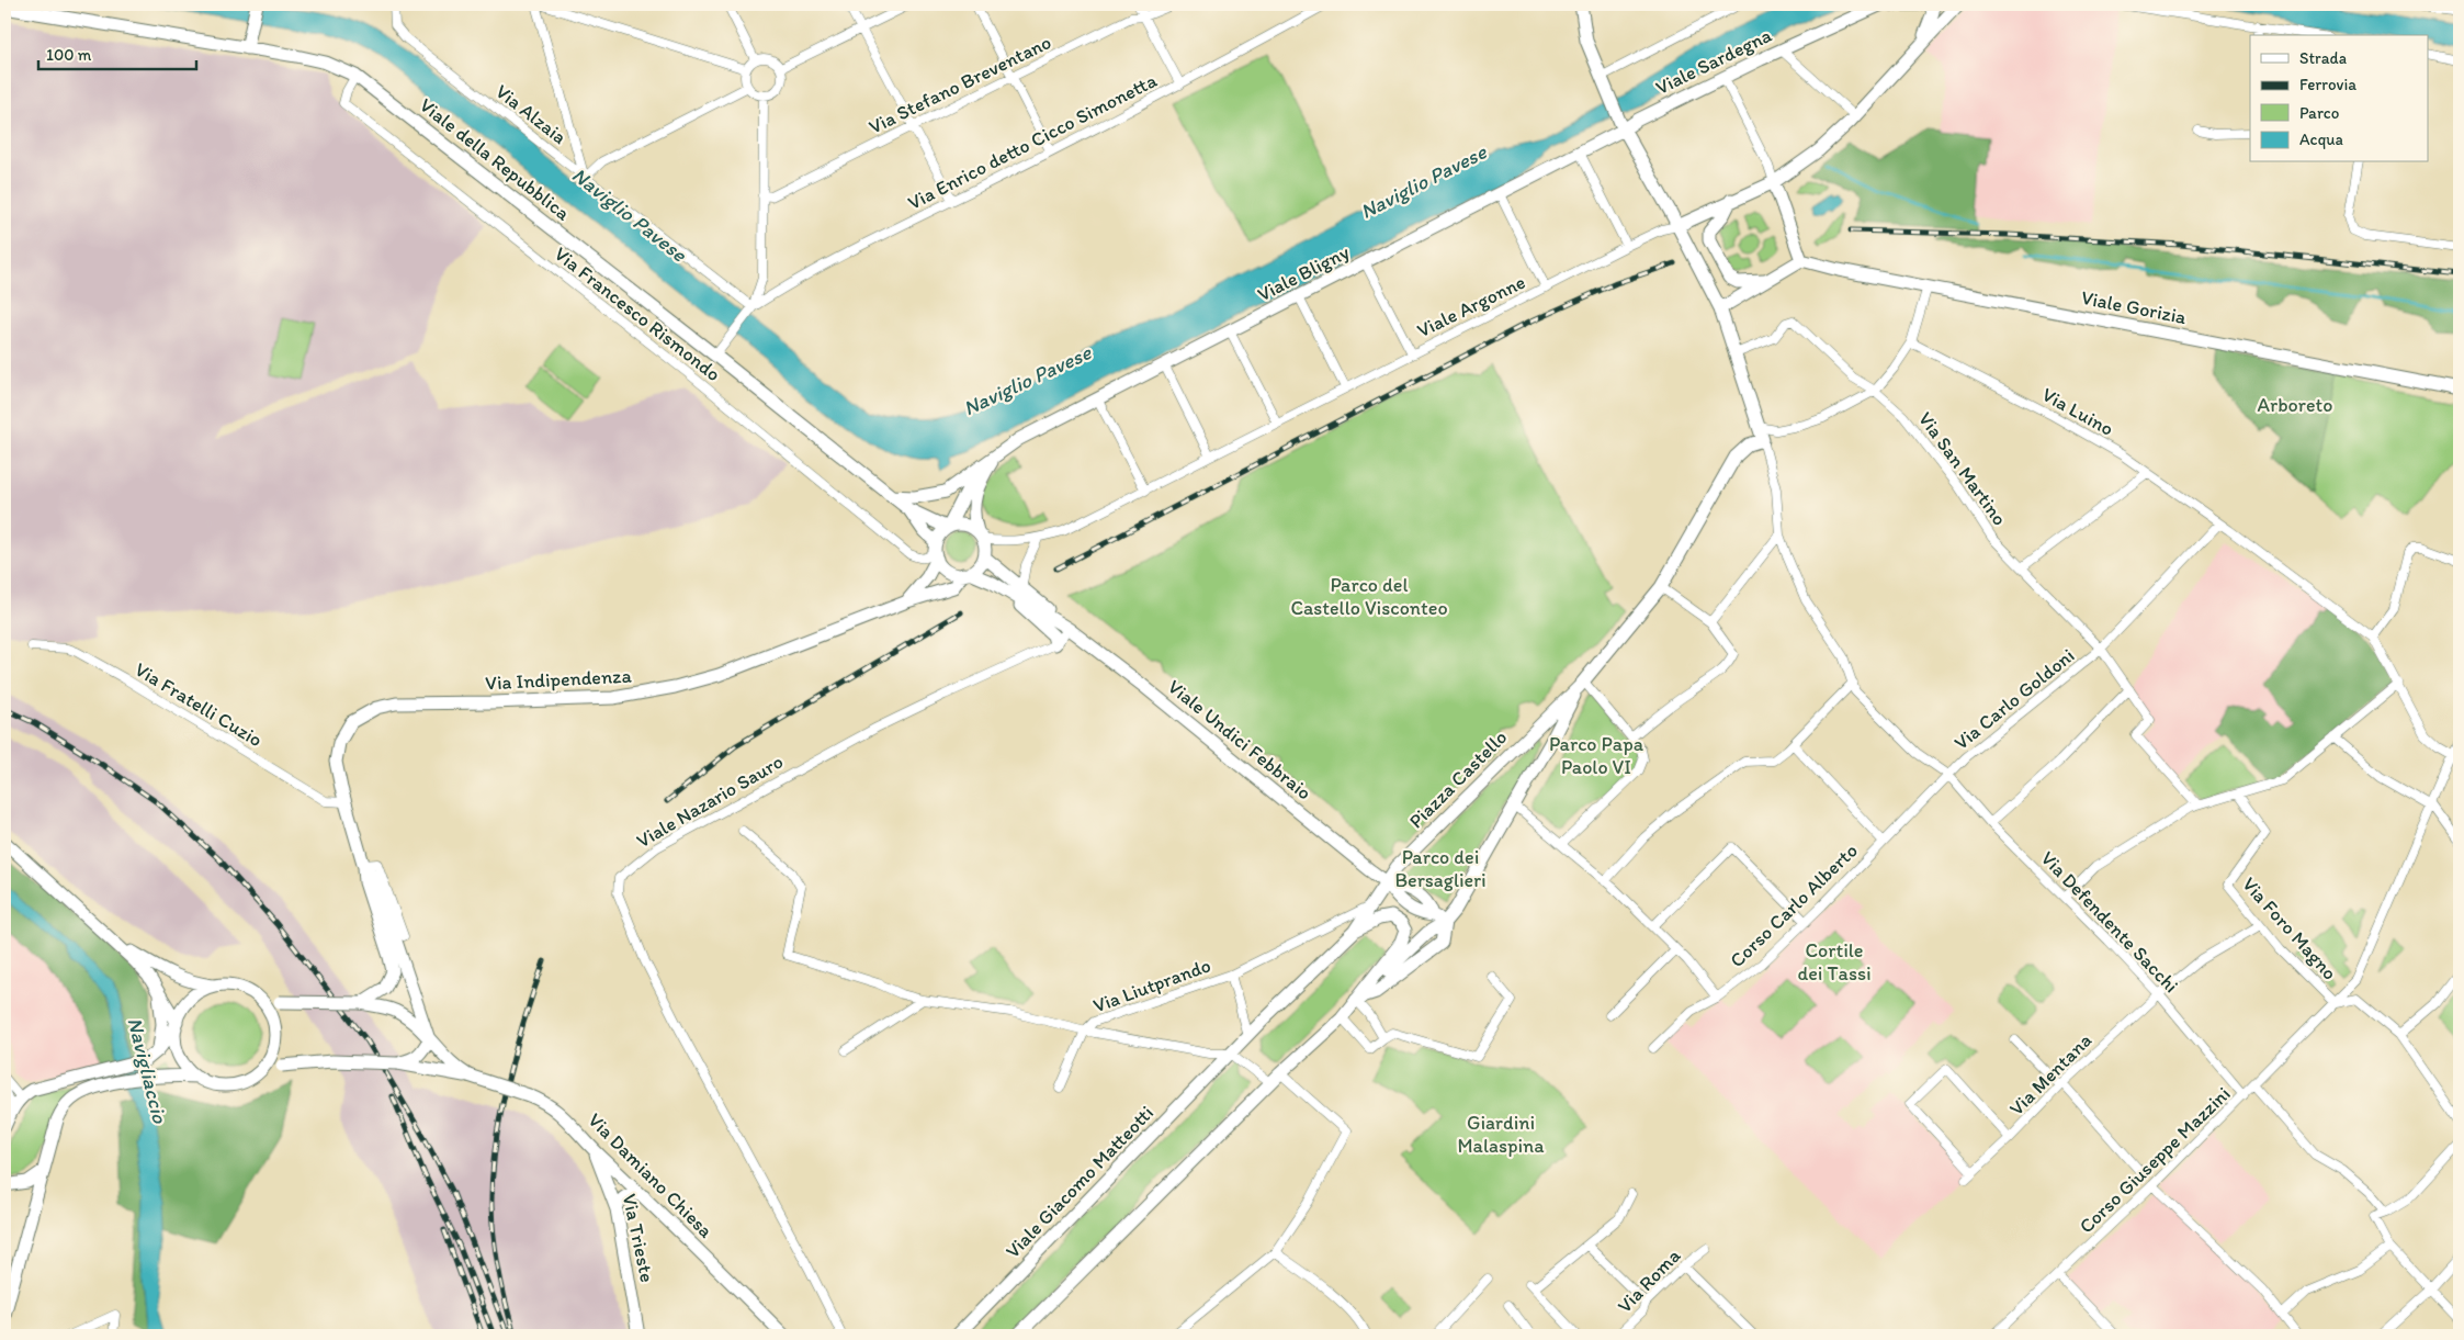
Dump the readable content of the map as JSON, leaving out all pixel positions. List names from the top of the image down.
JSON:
{
  "streets": {
    "street": [
      "Viale Sardegna",
      "Via Stefano Breventano",
      "Via Alzaia",
      "Via Enrico detto Cicco Simonetta",
      "Viale della Repubblica",
      "Viale Bligny",
      "Viale Argonne",
      "Viale Gorizia",
      "Via Francesco Rismondo",
      "Via Luino",
      "Via San Martino",
      "Via Indipendenza",
      "Via Carlo Goldoni",
      "Via Fratelli Cuzio",
      "Viale Undici Febbraio",
      "Piazza Castello",
      "Viale Nazario Sauro",
      "Corso Carlo Alberto",
      "Via Defendente Sacchi",
      "Via Foro Magno",
      "Via Liutprando",
      "Via Mentana",
      "Corso Giuseppe Mazzini",
      "Via Damiano Chiesa",
      "Viale Giacomo Matteotti",
      "Via Trieste",
      "Via Roma"
    ]
  },
  "crossings": [
    ["Viale Sardegna", "Viale Bligny"],
    ["Via Alzaia", "Via Enrico detto Cicco Simonetta"],
    ["Viale della Repubblica", "Viale Bligny"],
    ["Viale della Repubblica", "Via Francesco Rismondo"],
    ["Viale Bligny", "Viale Argonne"],
    ["Viale Bligny", "Via Francesco Rismondo"],
    ["Viale Bligny", "Via Indipendenza"],
    ["Viale Bligny", "Viale Undici Febbraio"],
    ["Viale Argonne", "Via Francesco Rismondo"],
    ["Viale Argonne", "Via Indipendenza"],
    ["Viale Argonne", "Viale Undici Febbraio"],
    ["Via Francesco Rismondo", "Via Indipendenza"],
    ["Via Francesco Rismondo", "Viale Undici Febbraio"],
    ["Via Luino", "Via Carlo Goldoni"],
    ["Via San Martino", "Via Carlo Goldoni"],
    ["Via Indipendenza", "Via Fratelli Cuzio"],
    ["Via Indipendenza", "Viale Undici Febbraio"],
    ["Via Indipendenza", "Via Damiano Chiesa"],
    ["Via Carlo Goldoni", "Corso Carlo Alberto"],
    ["Via Carlo Goldoni", "Via Defendente Sacchi"],
    ["Viale Undici Febbraio", "Piazza Castello"],
    ["Viale Undici Febbraio", "Viale Nazario Sauro"],
    ["Viale Undici Febbraio", "Viale Giacomo Matteotti"],
    ["Piazza Castello", "Via Defendente Sacchi"],
    ["Piazza Castello", "Viale Giacomo Matteotti"],
    ["Corso Carlo Alberto", "Via Defendente Sacchi"],
    ["Via Defendente Sacchi", "Via Mentana"],
    ["Via Defendente Sacchi", "Corso Giuseppe Mazzini"],
    ["Via Foro Magno", "Via Mentana"],
    ["Via Foro Magno", "Corso Giuseppe Mazzini"],
    ["Via Damiano Chiesa", "Via Trieste"]
  ],
  "water": ["Naviglio Pavese", "Navigliaccio"],
  "parks": [
    "Arboreto",
    "Parco del Castello Visconteo",
    "Parco Papa Paolo VI",
    "Parco dei Bersaglieri",
    "Cortile dei Tassi",
    "Giardini Malaspina"
  ],
  "legend": [
    "Strada",
    "Ferrovia",
    "Parco",
    "Acqua"
  ],
  "scale_bar": "100 m"
}
